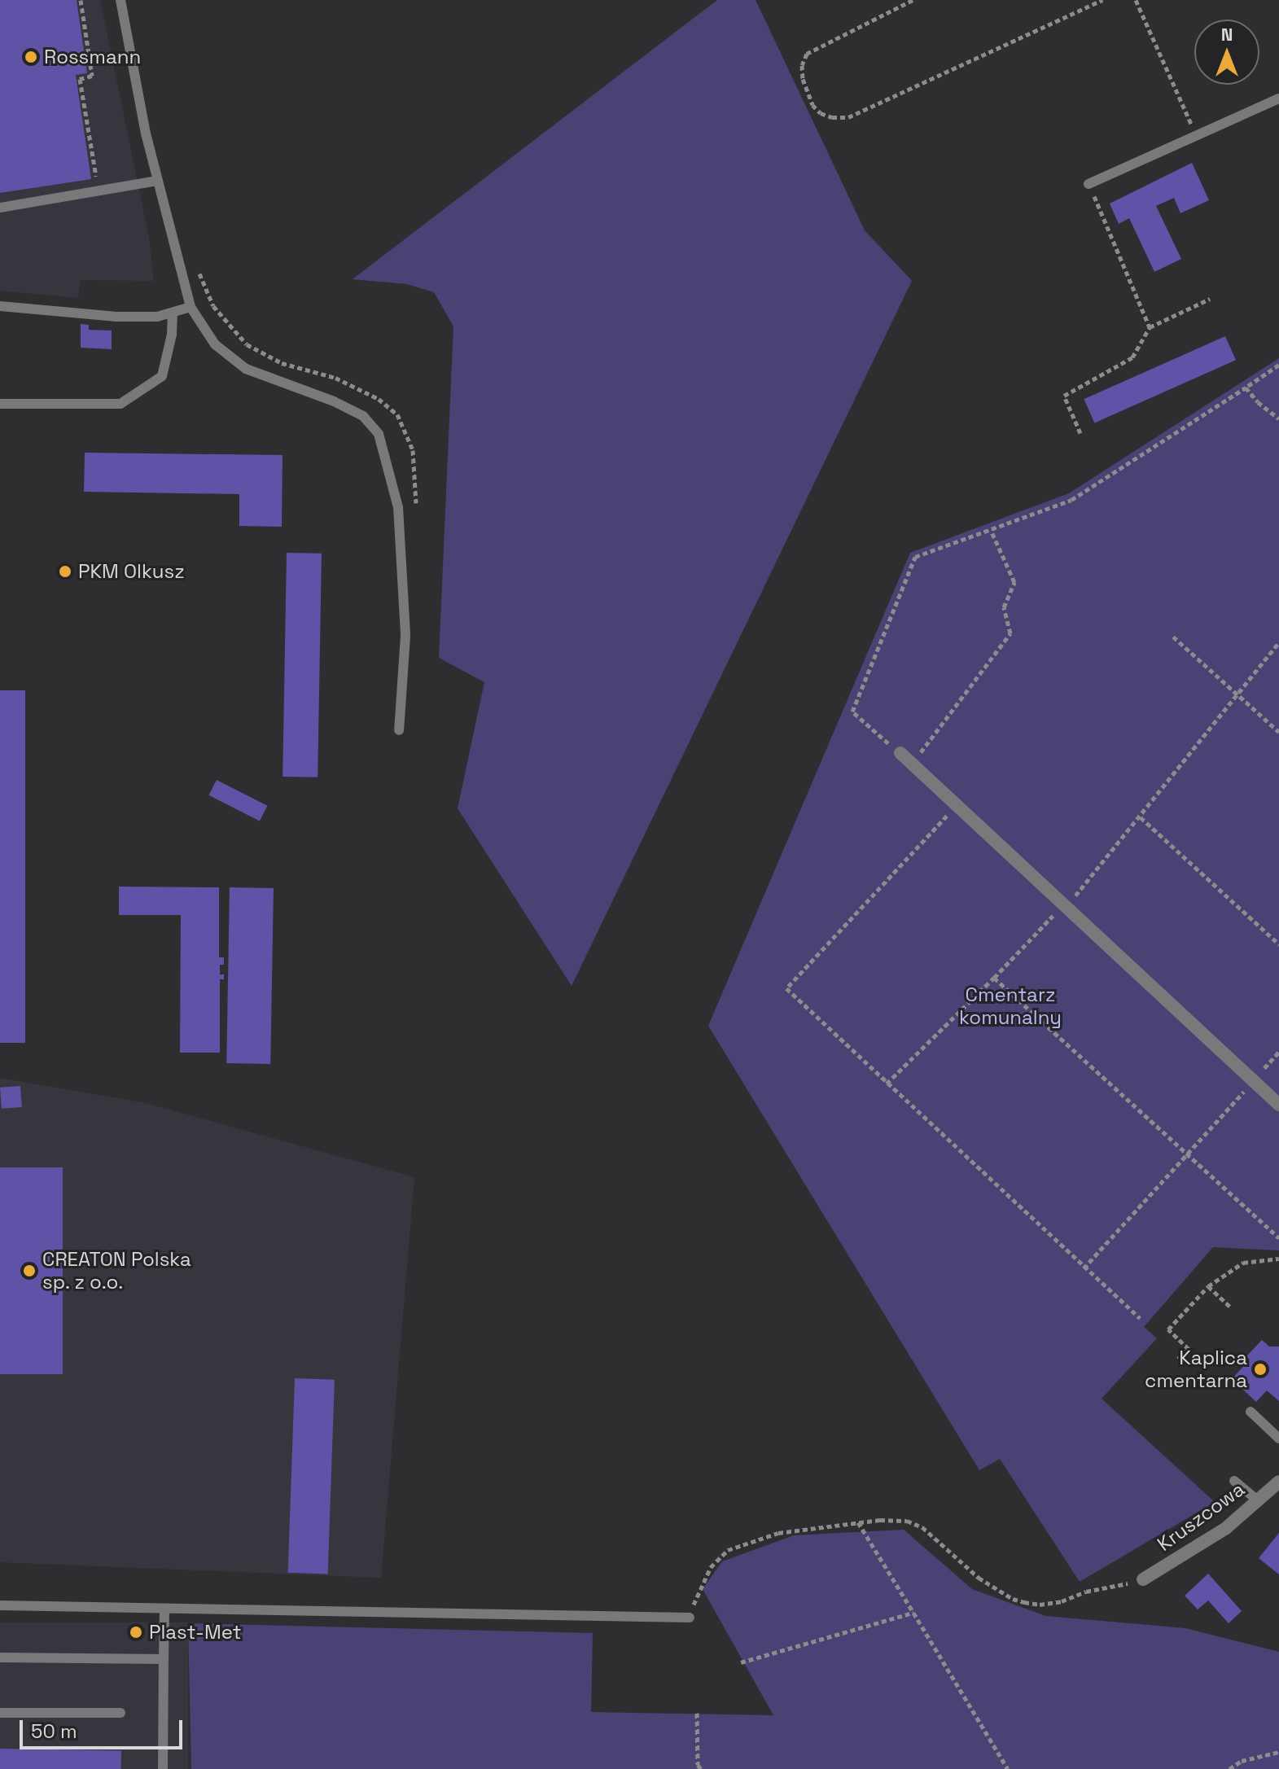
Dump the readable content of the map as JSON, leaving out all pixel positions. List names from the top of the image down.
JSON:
{
  "streets": {
    "street": ["Kruszcowa"]
  },
  "parks": ["Cmentarz komunalny"],
  "places": [
    "Rossmann",
    "PKM Olkusz",
    "CREATON Polska sp. z o.o.",
    "Kaplica cmentarna",
    "Plast-Met"
  ],
  "scale_bar": "50 m",
  "north": "top"
}
